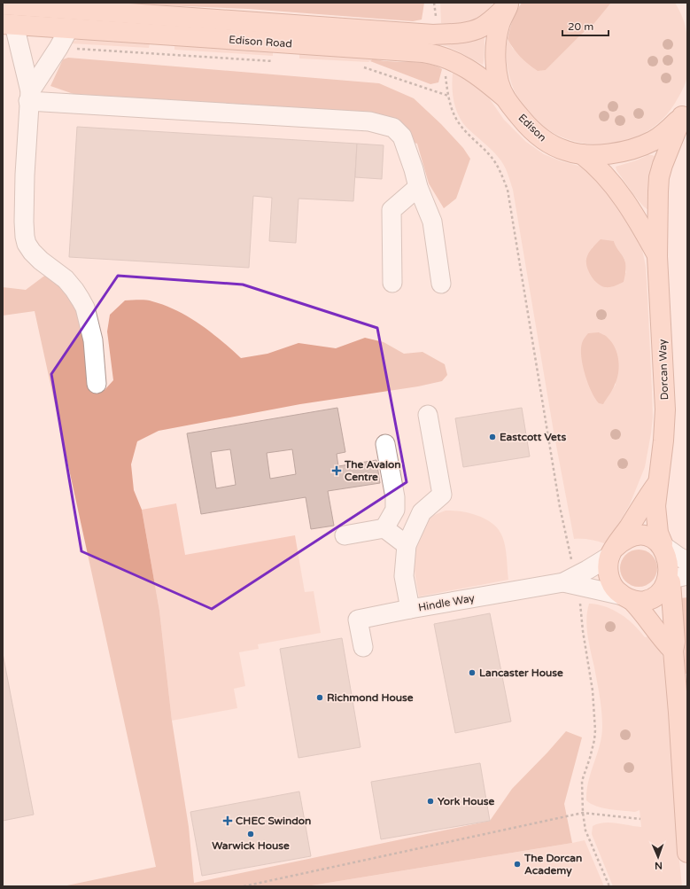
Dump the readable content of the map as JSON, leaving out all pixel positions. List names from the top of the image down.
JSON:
{
  "streets": {
    "main road": ["Edison Road", "Edison", "Dorcan Way"],
    "street": ["Hindle Way"]
  },
  "crossings": [
    ["Edison Road", "Edison"],
    ["Edison", "Dorcan Way"],
    ["Dorcan Way", "Hindle Way"]
  ],
  "places": {
    "other": [
      "Eastcott Vets",
      "Lancaster House",
      "Richmond House",
      "York House",
      "Warwick House",
      "The Dorcan Academy"
    ],
    "health": ["The Avalon Centre", "CHEC Swindon"]
  },
  "scale_bar": "20 m",
  "north": "bottom"
}
